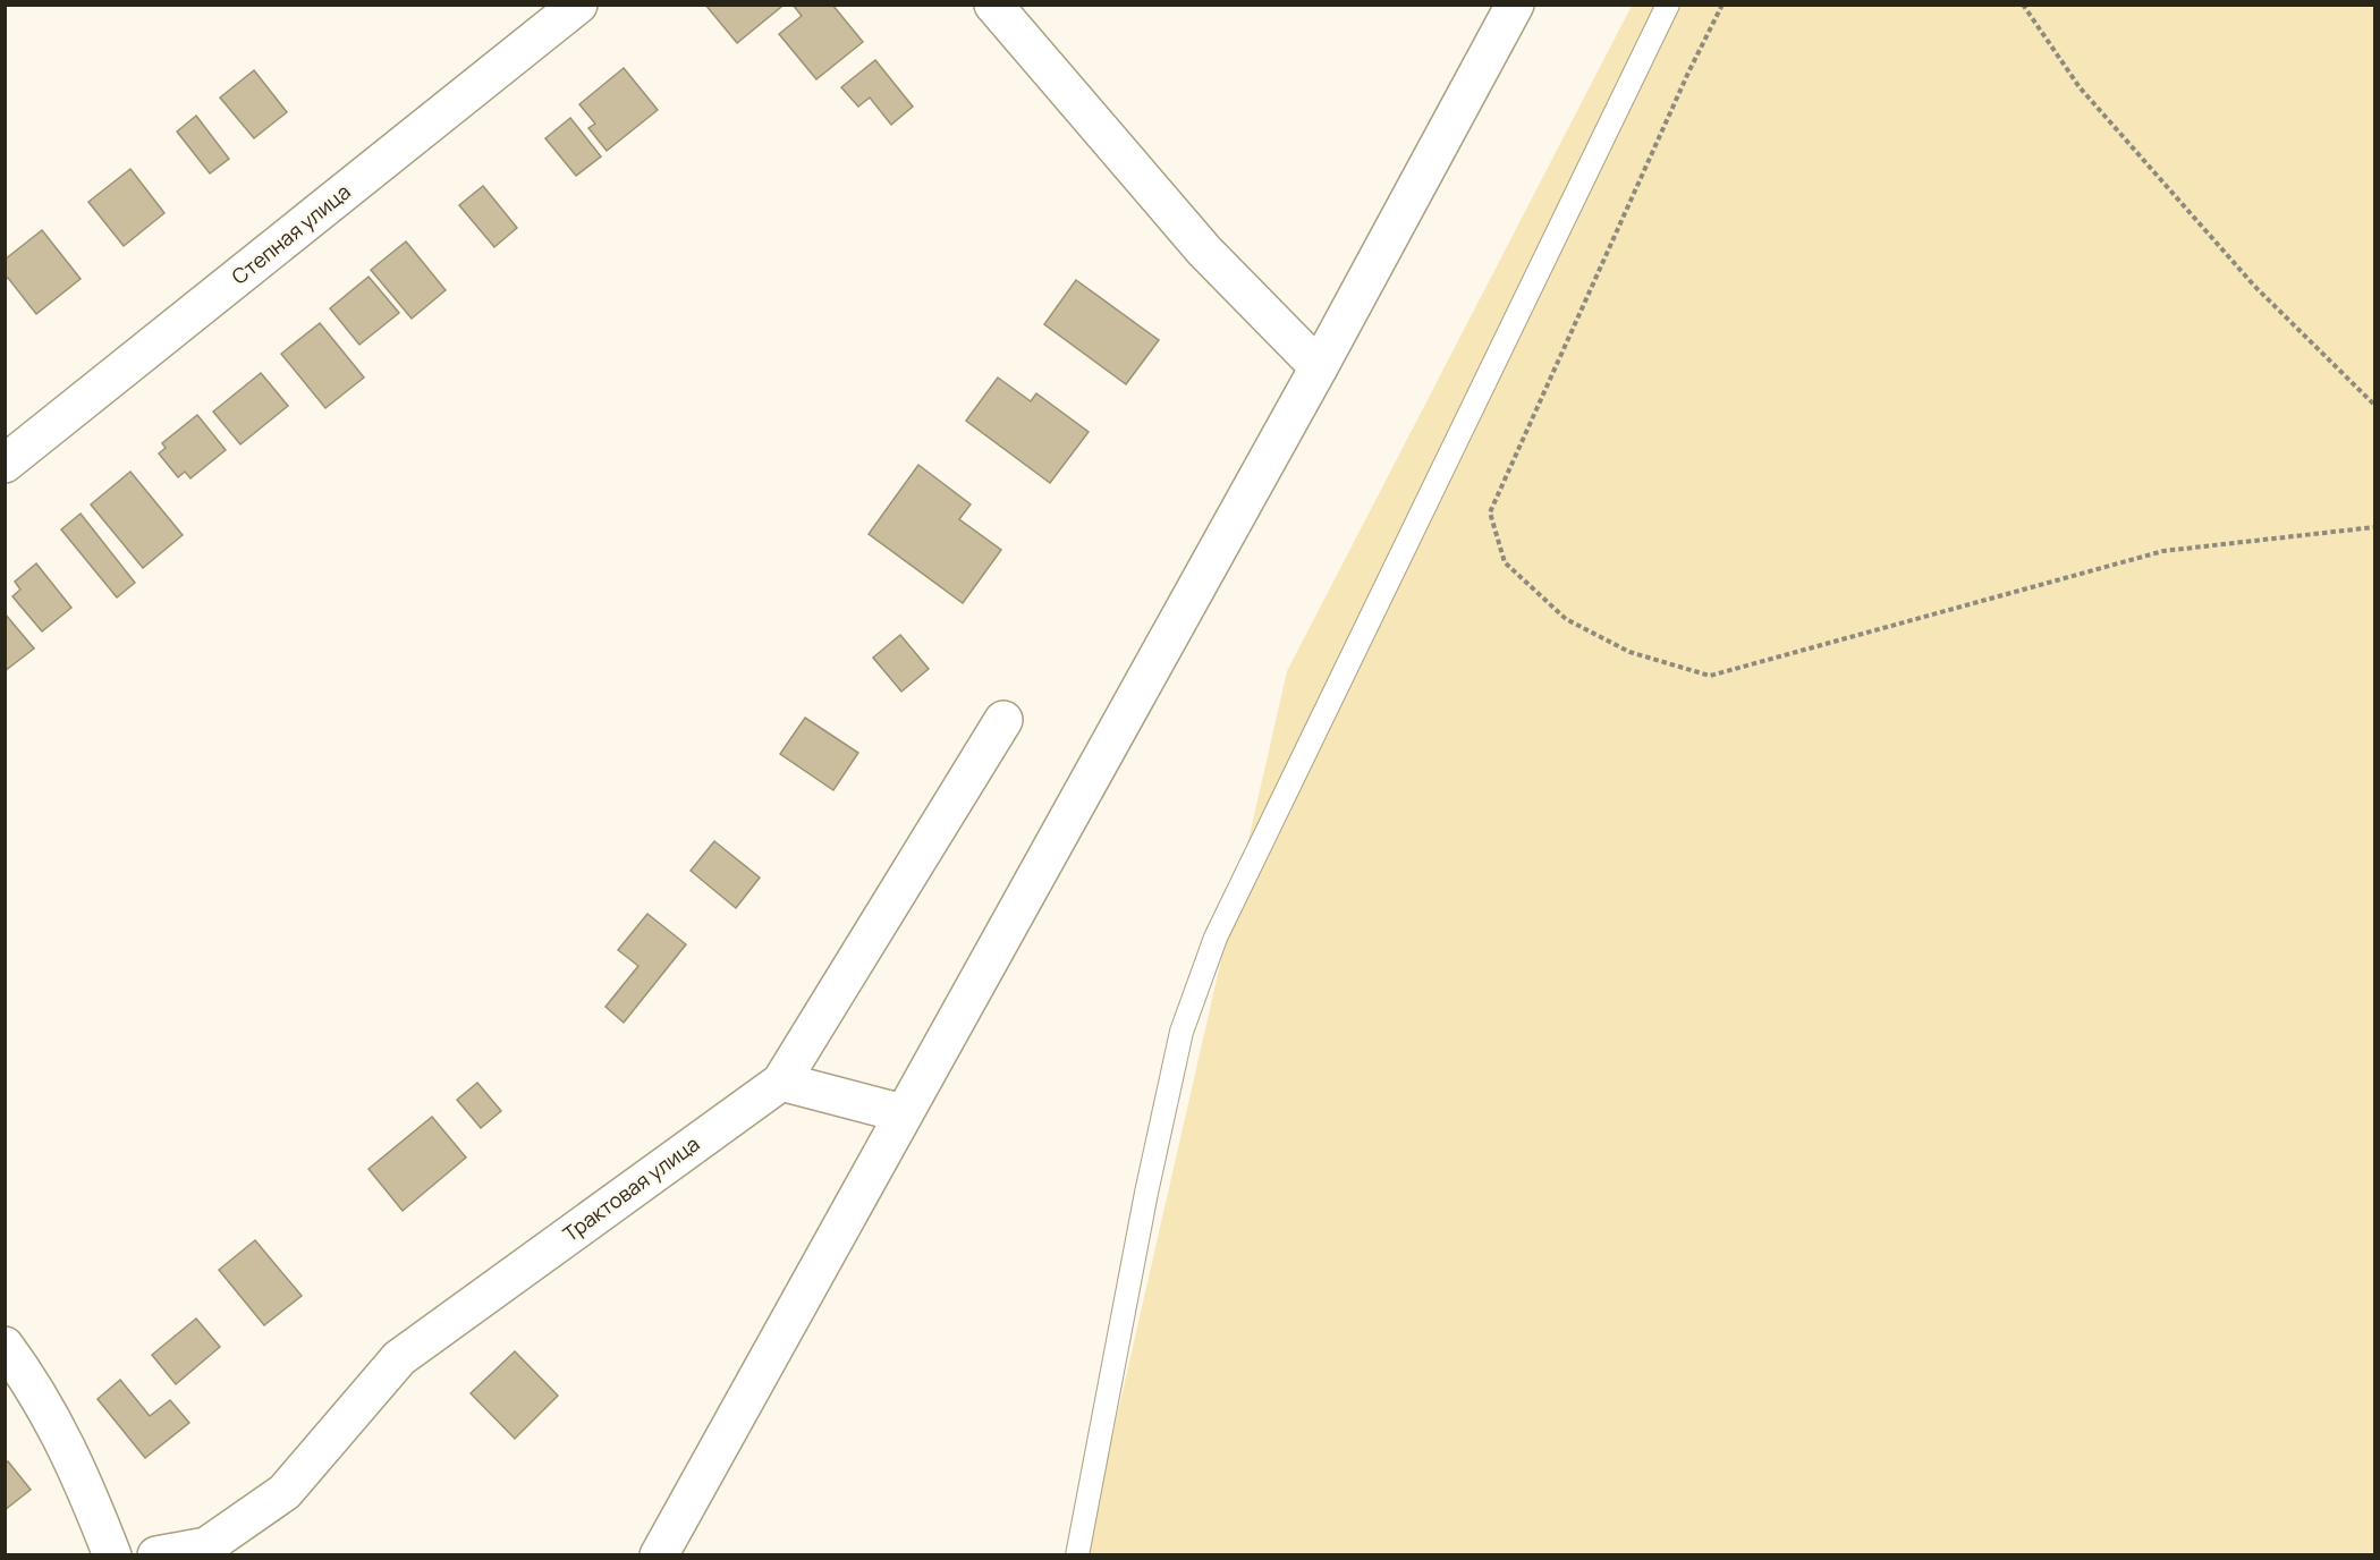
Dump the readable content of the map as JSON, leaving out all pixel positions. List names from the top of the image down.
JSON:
{
  "streets": {
    "street": ["Степная улица", "Трактовая улица"]
  }
}
